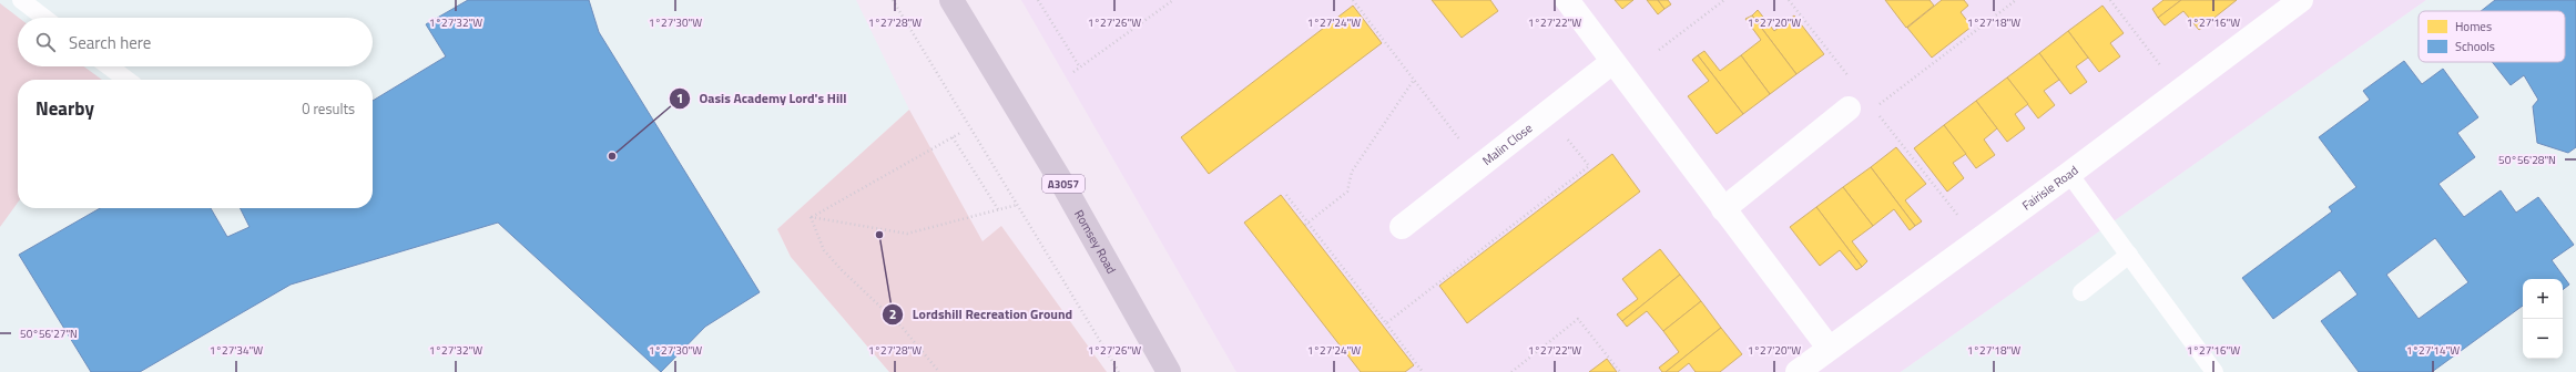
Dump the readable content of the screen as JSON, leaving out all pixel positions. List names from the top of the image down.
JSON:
{
  "streets": {
    "main road": ["A3057", "Romsey Road"],
    "street": ["Malin Close", "Fairisle Road"]
  },
  "places": ["Oasis Academy Lord's Hill", "Lordshill Recreation Ground"],
  "legend": ["Homes", "Schools"],
  "page": {
    "search": "Search here",
    "heading": ["Nearby", "0 results"],
    "map_buttons": ["+", "−"]
  },
  "coordinates": [
    "1°27'32\"W",
    "1°27'30\"W",
    "1°27'28\"W",
    "1°27'26\"W",
    "1°27'24\"W",
    "1°27'22\"W",
    "1°27'20\"W",
    "1°27'18\"W",
    "1°27'16\"W",
    "50°56'28\"N",
    "50°56'27\"N",
    "1°27'34\"W",
    "1°27'14\"W"
  ]
}
